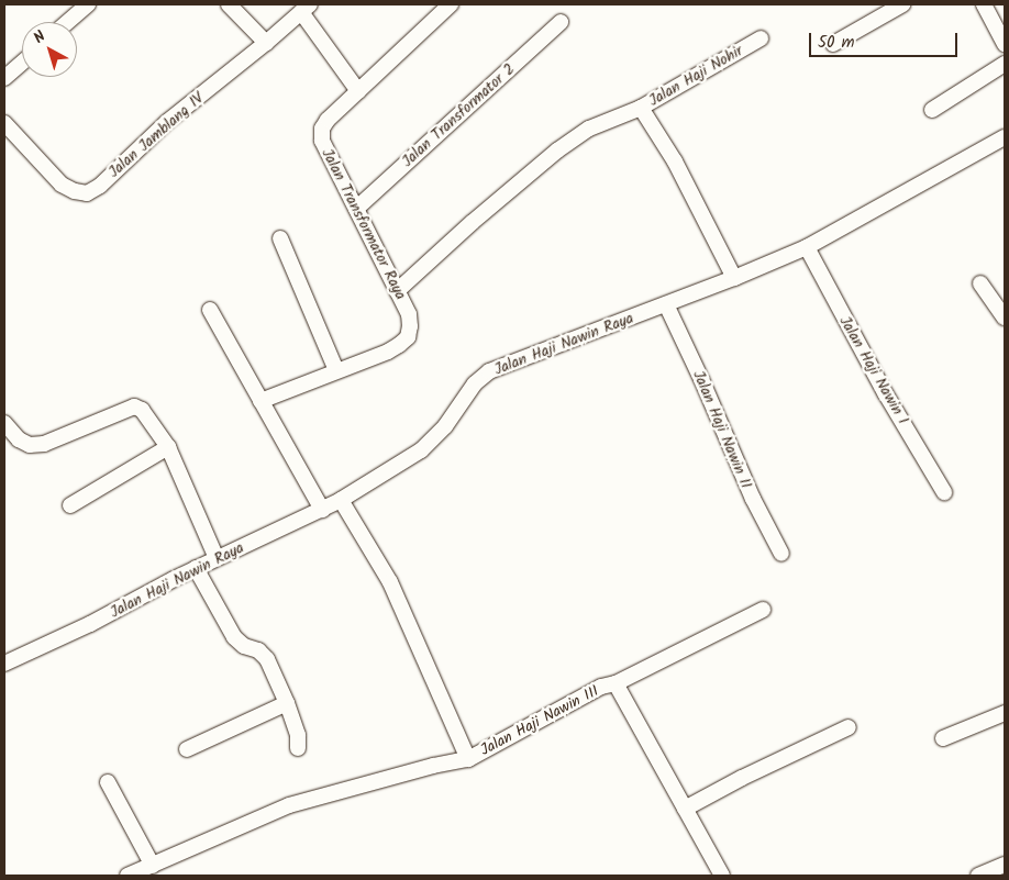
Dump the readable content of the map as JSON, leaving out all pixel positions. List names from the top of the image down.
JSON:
{
  "streets": {
    "street": [
      "Jalan Haji Nohir",
      "Jalan Transformator 2",
      "Jalan Jamblang IV",
      "Jalan Transformator Raya",
      "Jalan Haji Nawin Raya",
      "Jalan Haji Nawin I",
      "Jalan Haji Nawin II",
      "Jalan Haji Nawin III"
    ]
  },
  "crossings": [
    ["Jalan Haji Nohir", "Jalan Transformator Raya"],
    ["Jalan Transformator 2", "Jalan Transformator Raya"],
    ["Jalan Haji Nawin Raya", "Jalan Haji Nawin I"],
    ["Jalan Haji Nawin Raya", "Jalan Haji Nawin II"],
    ["Jalan Haji Nawin Raya", "Jalan Haji Nawin III"]
  ],
  "scale_bar": "50 m",
  "north": "top left"
}
